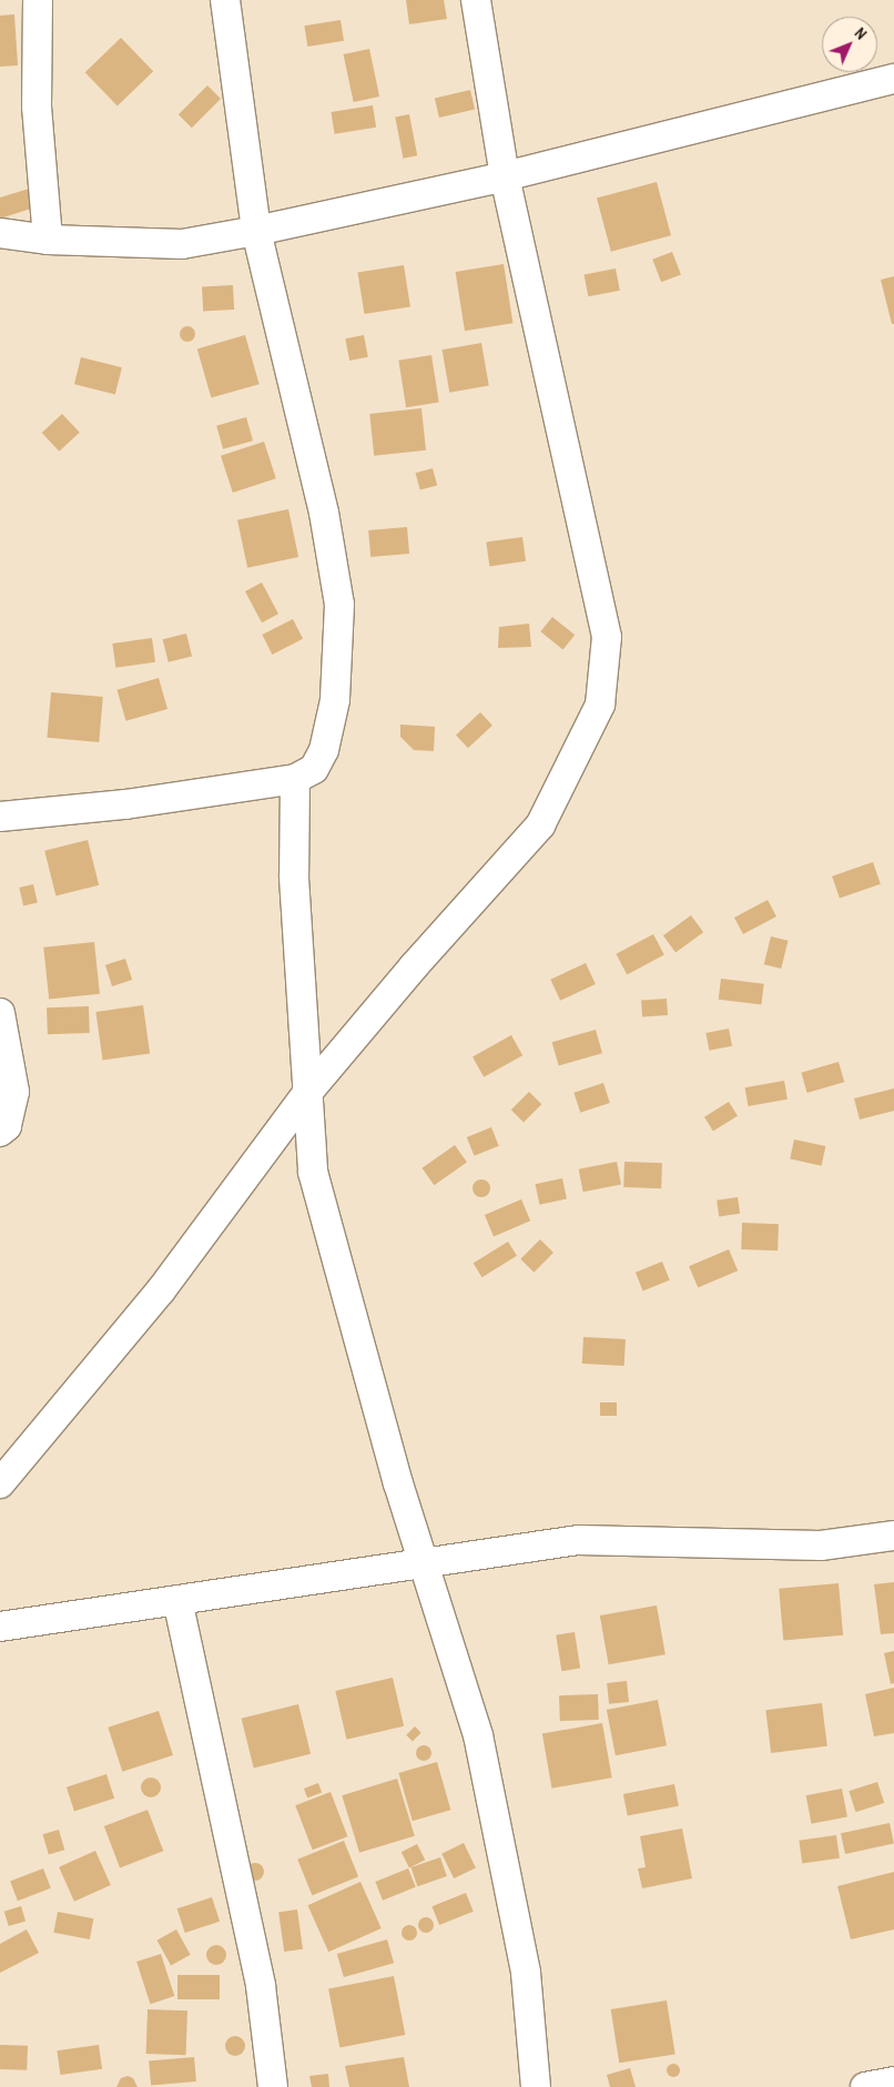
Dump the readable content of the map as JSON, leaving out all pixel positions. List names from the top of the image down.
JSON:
{
  "north": "top right"
}
